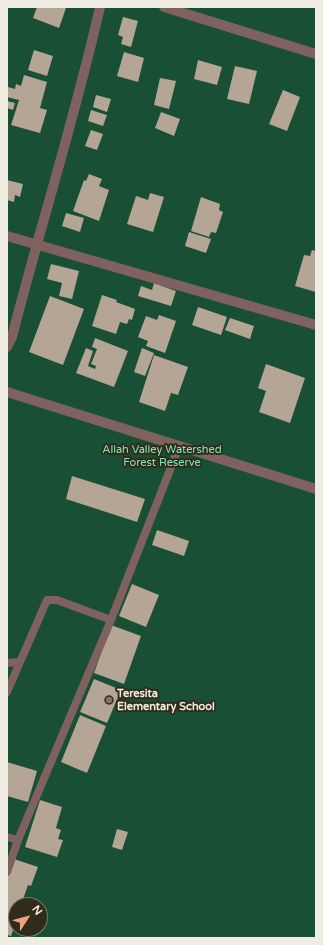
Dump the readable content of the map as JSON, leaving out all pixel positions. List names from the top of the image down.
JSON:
{
  "parks": ["Allah Valley Watershed Forest Reserve"],
  "places": ["Teresita Elementary School"],
  "north": "top right"
}
